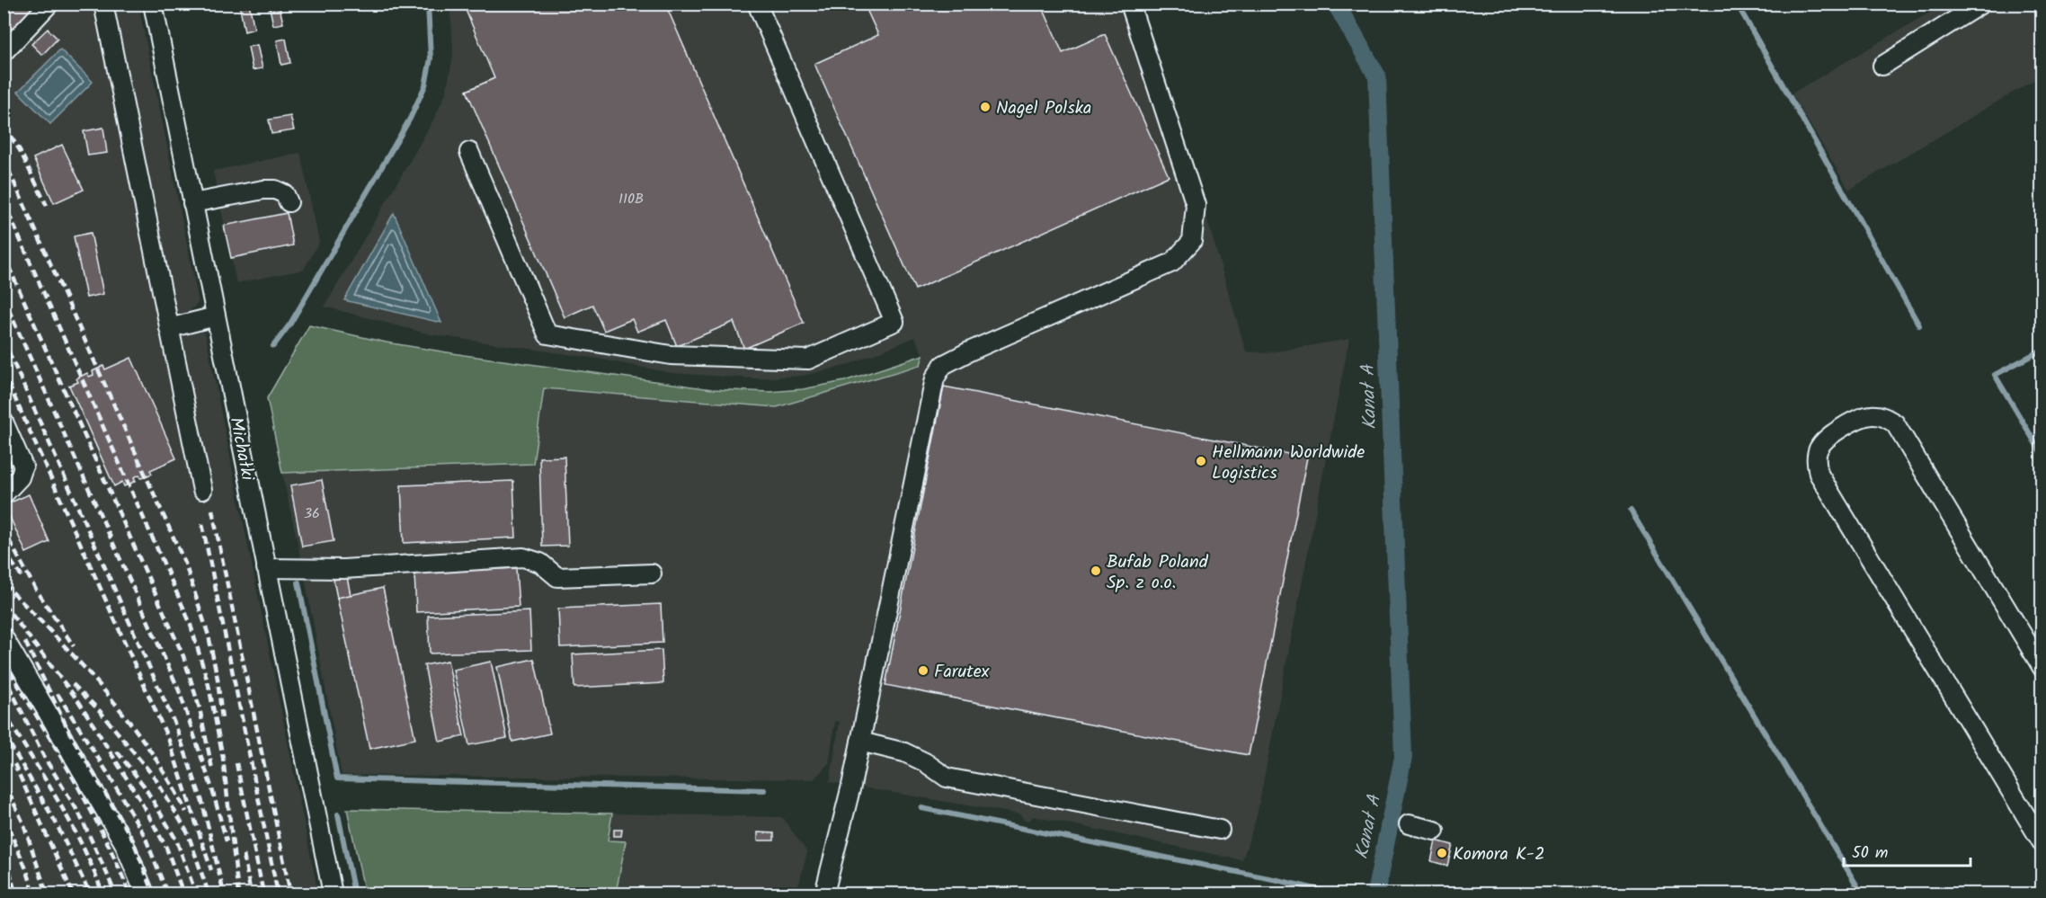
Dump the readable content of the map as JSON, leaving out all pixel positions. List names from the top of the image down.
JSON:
{
  "streets": {
    "street": ["Michałki"]
  },
  "water": ["Kanał A"],
  "places": [
    "Nagel Polska",
    "Hellmann Worldwide Logistics",
    "Bufab Poland Sp. z o.o.",
    "Farutex",
    "Komora K-2"
  ],
  "house_numbers": ["110B", "36"],
  "scale_bar": "50 m"
}
